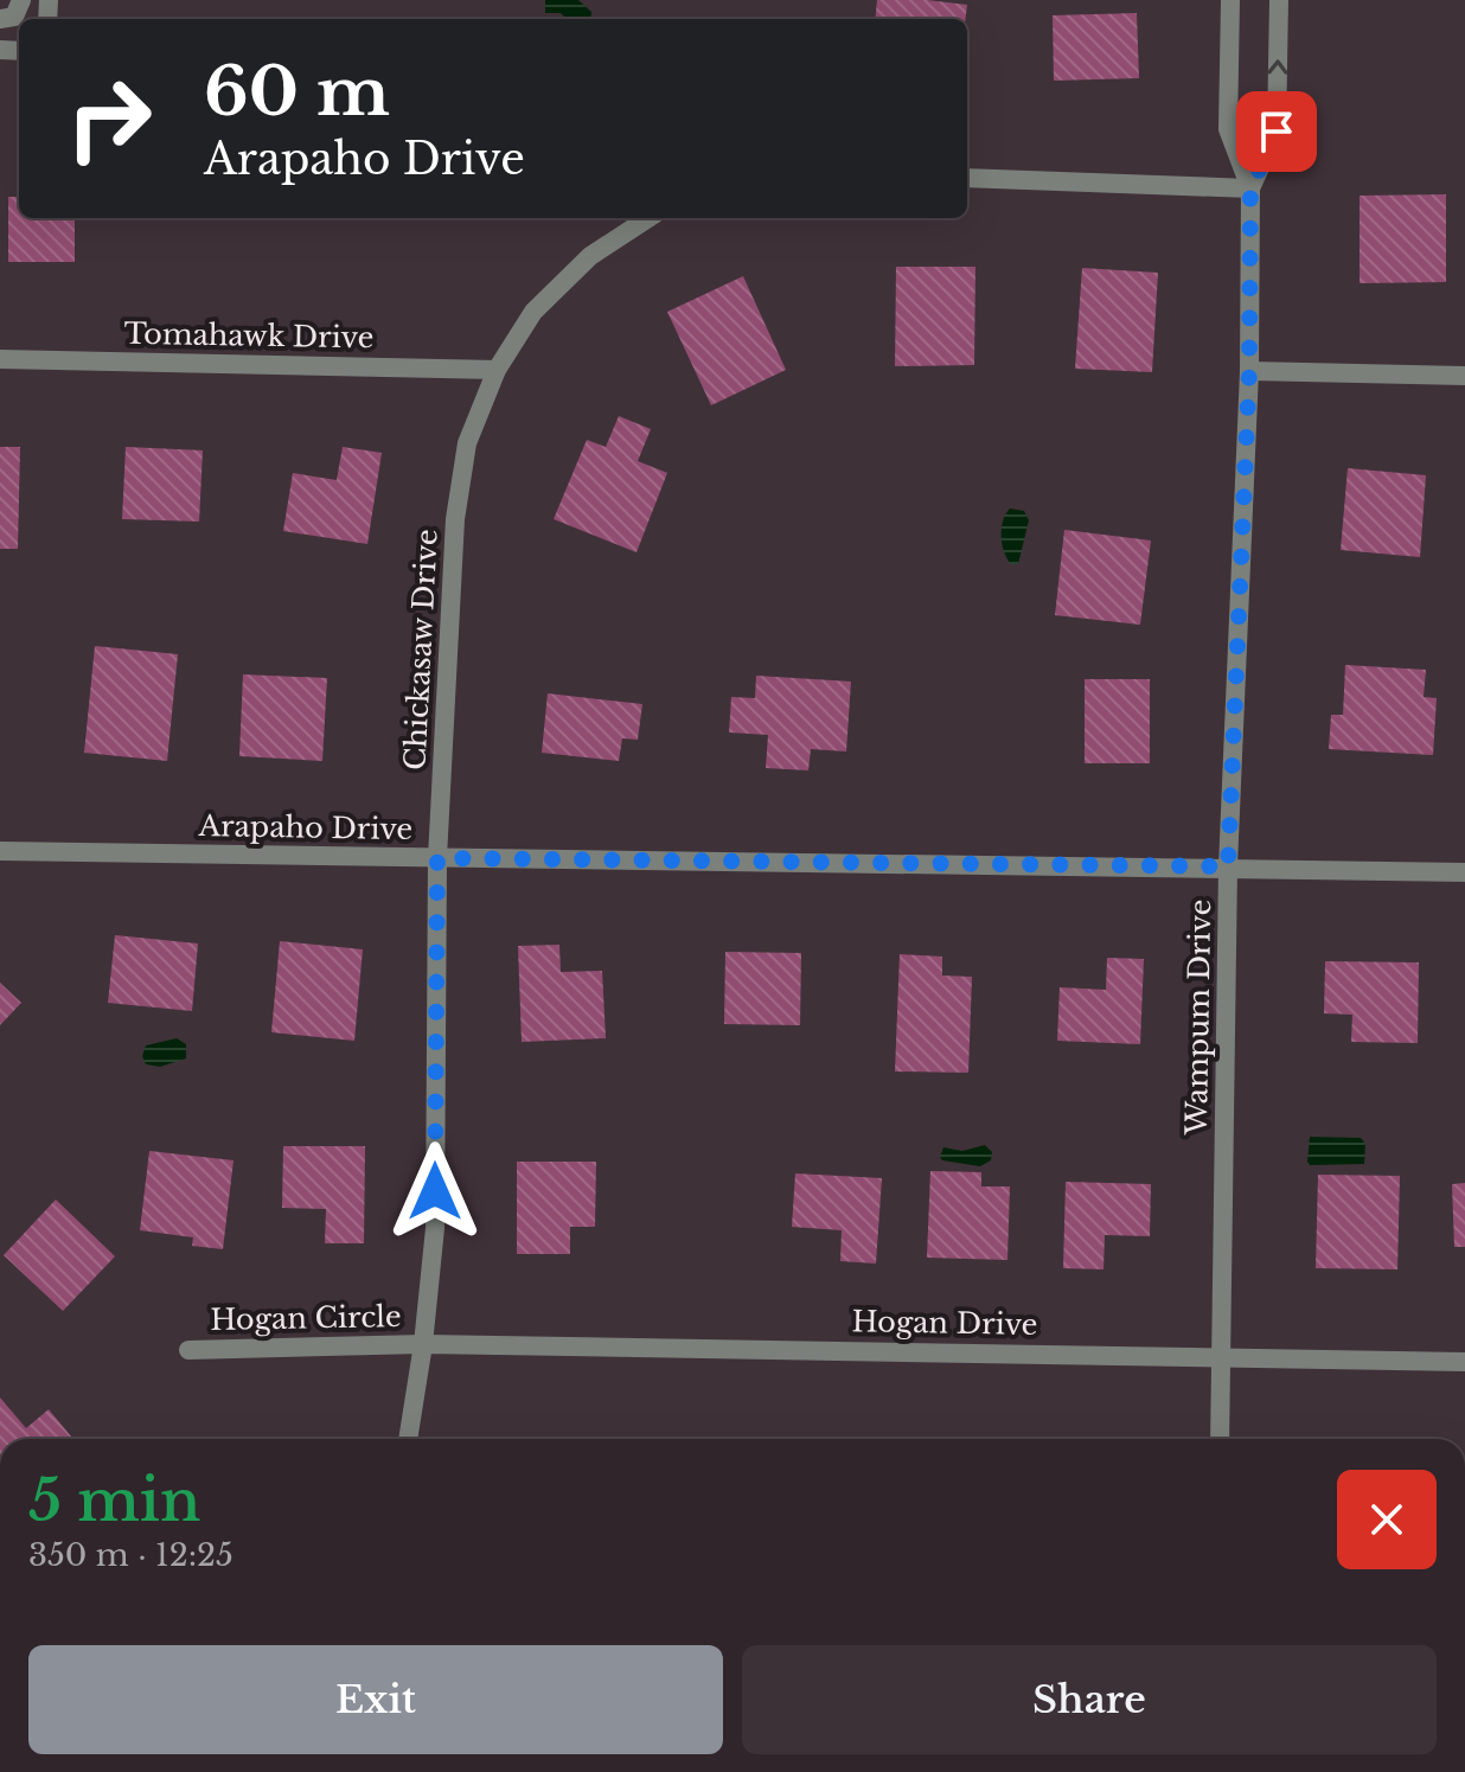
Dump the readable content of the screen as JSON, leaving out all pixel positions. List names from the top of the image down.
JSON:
{
  "streets": {
    "street": [
      "Tomahawk Drive",
      "Chickasaw Drive",
      "Arapaho Drive",
      "Wampum Drive",
      "Hogan Circle",
      "Hogan Drive"
    ]
  },
  "crossings": [
    ["Tomahawk Drive", "Chickasaw Drive"],
    ["Chickasaw Drive", "Arapaho Drive"],
    ["Chickasaw Drive", "Hogan Circle"],
    ["Chickasaw Drive", "Hogan Drive"],
    ["Arapaho Drive", "Wampum Drive"],
    ["Wampum Drive", "Hogan Drive"],
    ["Hogan Circle", "Hogan Drive"]
  ],
  "page": {
    "turn": ["60 m", "Arapaho Drive"],
    "heading": ["5 min", "350 m · 12:25"],
    "buttons": ["Exit", "Share"]
  }
}
